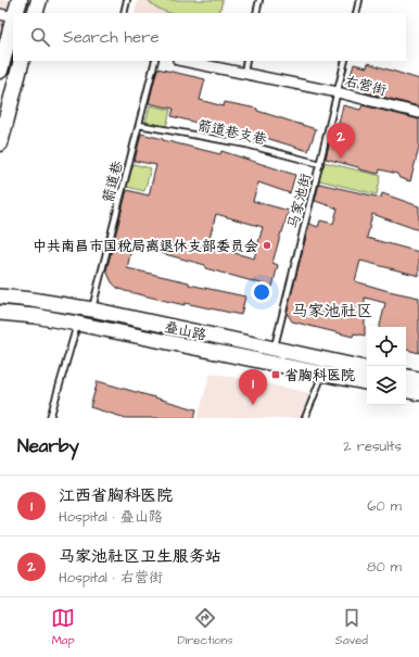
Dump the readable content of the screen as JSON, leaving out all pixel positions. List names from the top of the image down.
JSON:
{
  "streets": {
    "main road": ["叠山路"],
    "street": ["右营街"],
    "lane": ["箭道巷支巷", "箭道巷", "马家池街"]
  },
  "crossings": [
    ["右营街", "马家池街"],
    ["箭道巷支巷", "箭道巷"],
    ["箭道巷支巷", "马家池街"],
    ["箭道巷", "叠山路"],
    ["马家池街", "叠山路"]
  ],
  "districts": ["马家池社区"],
  "places": {
    "other": ["中共南昌市国税局离退休支部委员会"],
    "transit": ["省胸科医院"]
  },
  "page": {
    "search": "Search here",
    "pins": ["2", "1"],
    "heading": ["Nearby", "2 results"],
    "list": [
      {
        "mark": "1",
        "name": "江西省胸科医院",
        "note": "Hospital · 叠山路",
        "value": "60 m"
      },
      {
        "mark": "2",
        "name": "马家池社区卫生服务站",
        "note": "Hospital · 右营街",
        "value": "80 m"
      }
    ],
    "nav": ["Map", "Directions", "Saved"]
  }
}
